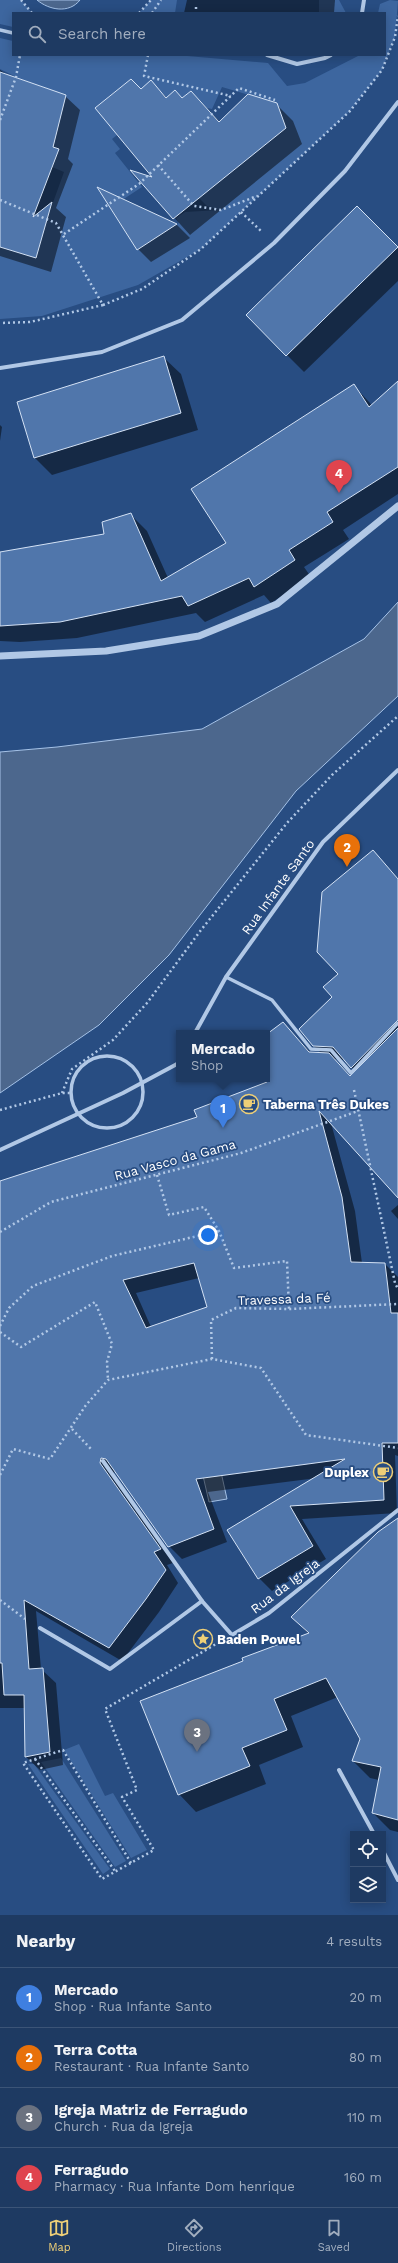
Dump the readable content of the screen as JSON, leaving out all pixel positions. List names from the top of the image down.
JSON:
{
  "streets": {
    "street": ["Rua Infante Santo", "Rua da Igreja"],
    "path": ["Rua Vasco da Gama", "Travessa da Fé"]
  },
  "places": {
    "cafe": ["Taberna Três Dukes", "Duplex"],
    "place": ["Baden Powel"]
  },
  "page": {
    "search": "Search here",
    "pins": [
      "4",
      "2",
      "1",
      "3"
    ],
    "popup": ["Mercado", "Shop"],
    "heading": ["Nearby", "4 results"],
    "list": [
      {
        "mark": "1",
        "name": "Mercado",
        "note": "Shop · Rua Infante Santo",
        "value": "20 m"
      },
      {
        "mark": "2",
        "name": "Terra Cotta",
        "note": "Restaurant · Rua Infante Santo",
        "value": "80 m"
      },
      {
        "mark": "3",
        "name": "Igreja Matriz de Ferragudo",
        "note": "Church · Rua da Igreja",
        "value": "110 m"
      },
      {
        "mark": "4",
        "name": "Ferragudo",
        "note": "Pharmacy · Rua Infante Dom henrique",
        "value": "160 m"
      }
    ],
    "nav": ["Map", "Directions", "Saved"]
  }
}
